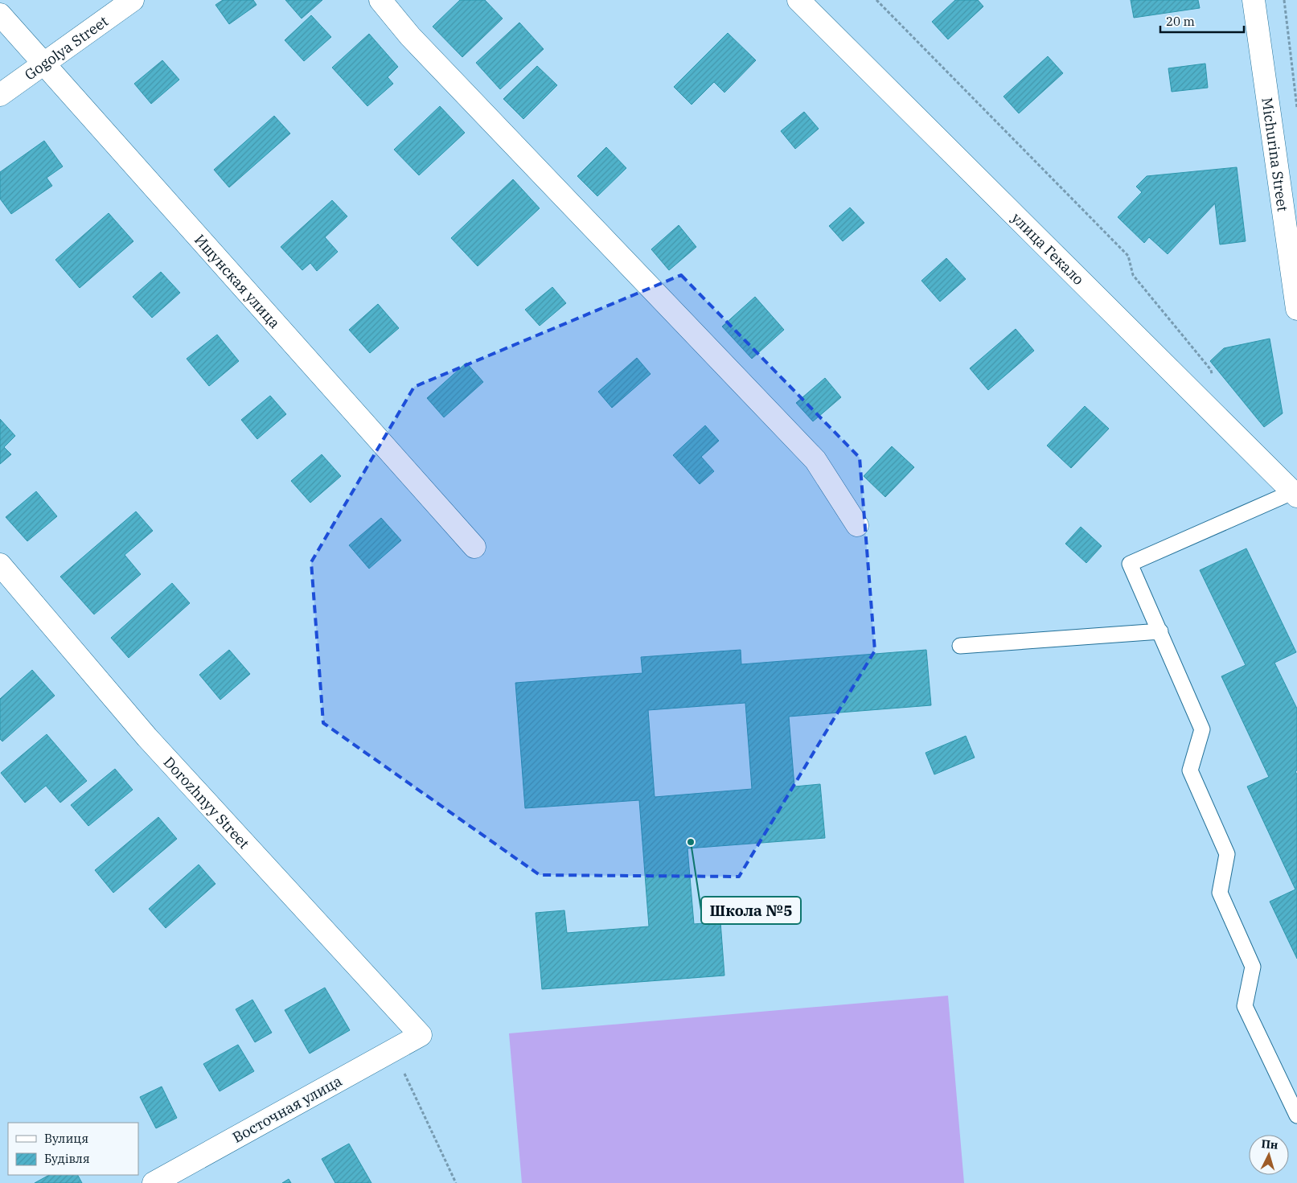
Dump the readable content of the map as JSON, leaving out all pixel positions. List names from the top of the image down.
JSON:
{
  "streets": {
    "street": [
      "Gogolya Street",
      "Michurina Street",
      "улица Гекало",
      "Ишунская улица",
      "Dorozhnyy Street",
      "Восточная улица"
    ]
  },
  "crossings": [
    ["Gogolya Street", "Ишунская улица"],
    ["Dorozhnyy Street", "Восточная улица"]
  ],
  "places": ["Школа №5"],
  "legend": ["Вулиця", "Будівля"],
  "scale_bar": "20 m",
  "north": "top"
}
